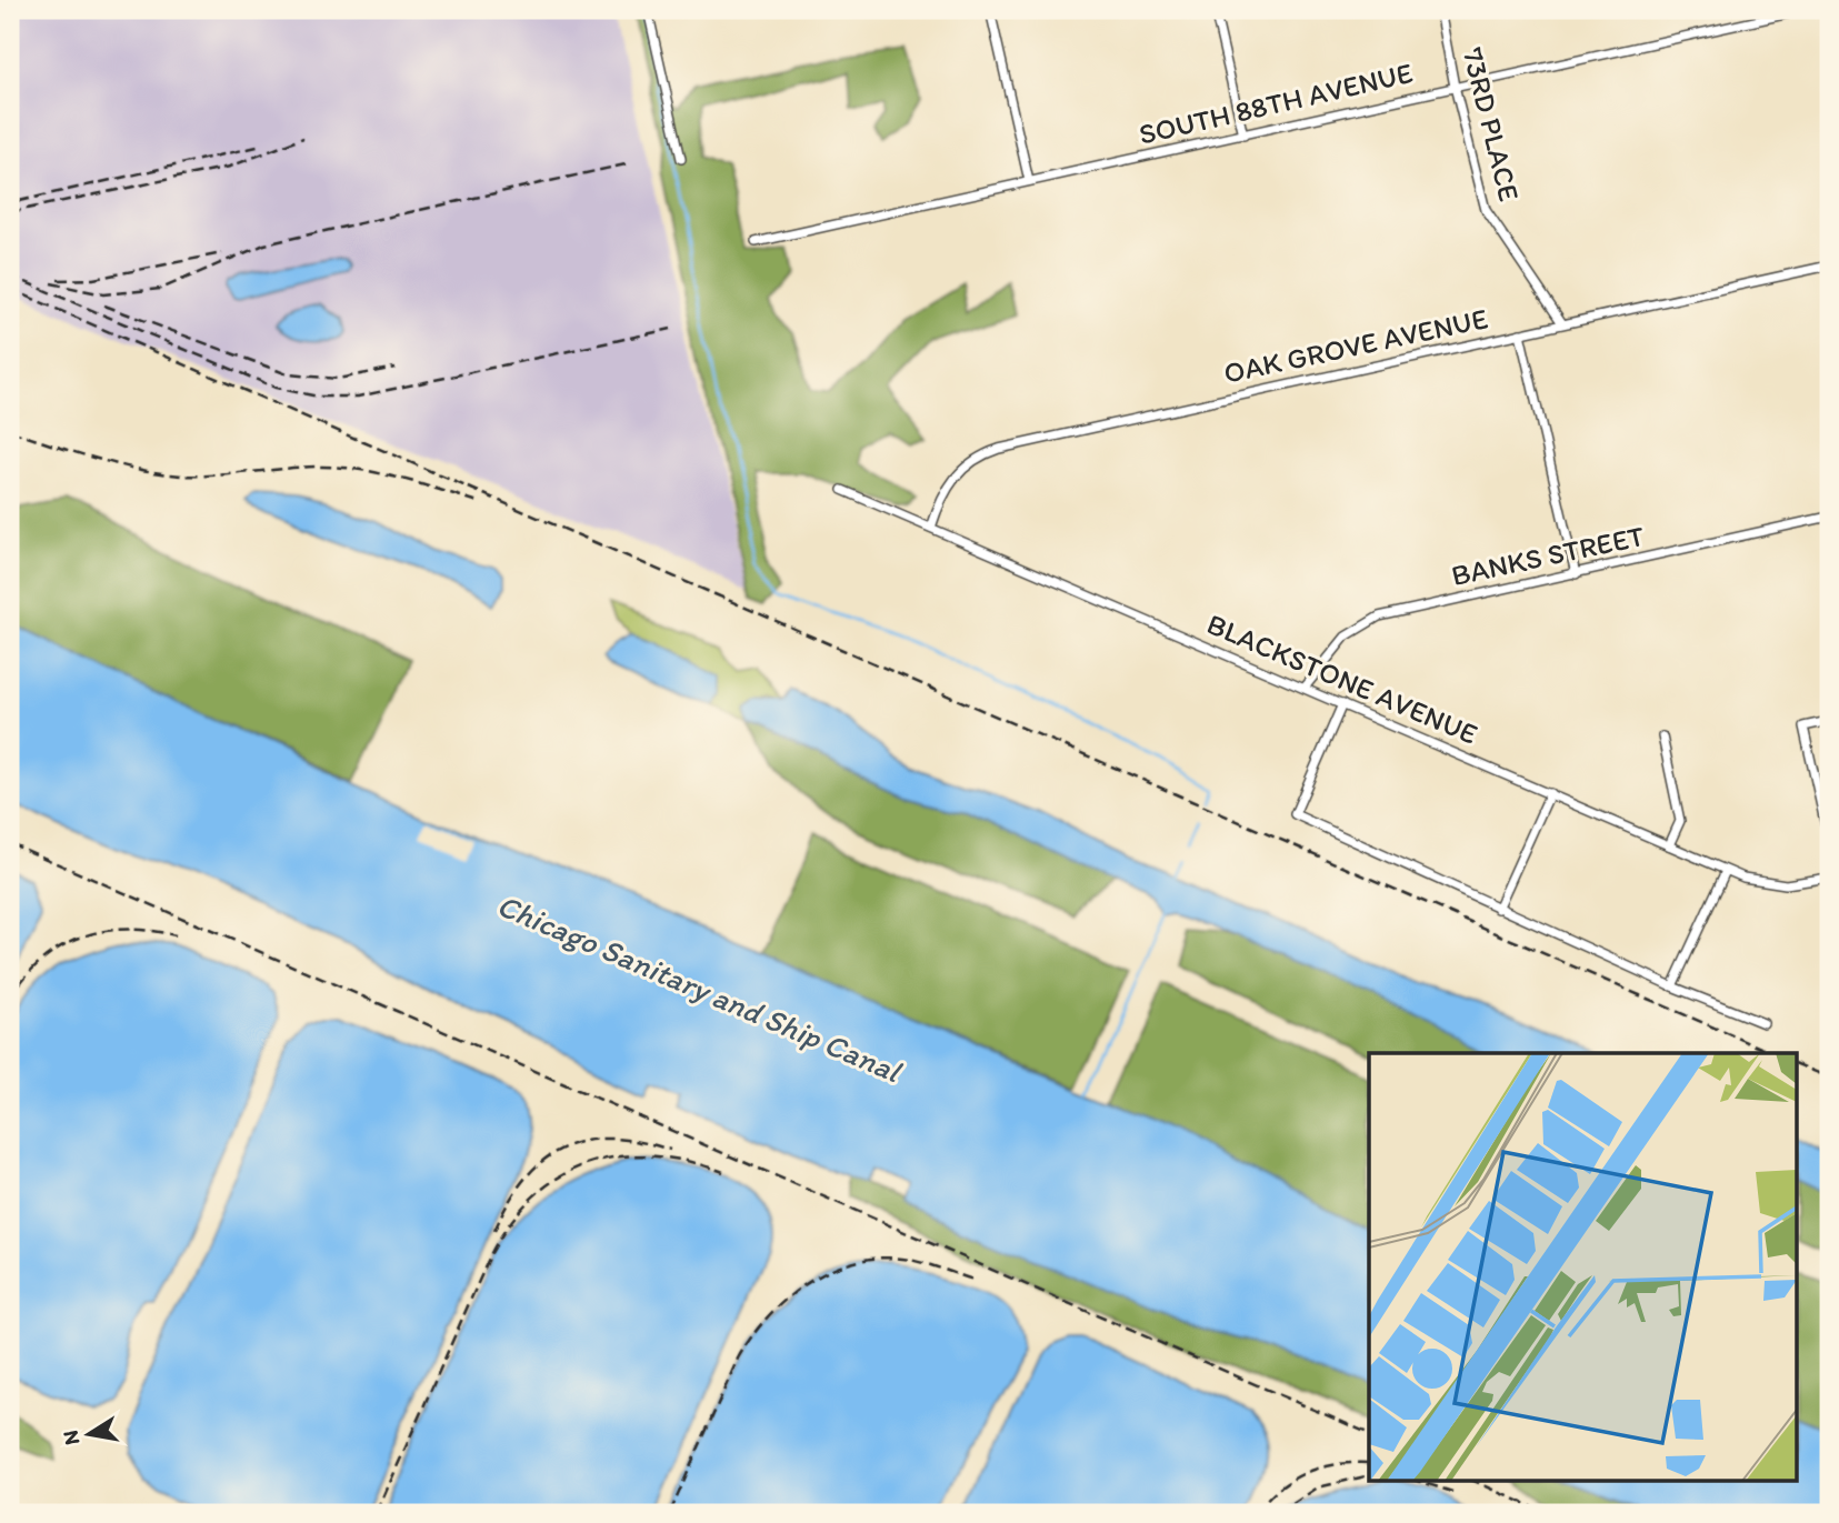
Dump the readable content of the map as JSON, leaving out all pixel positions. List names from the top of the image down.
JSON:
{
  "streets": {
    "street": [
      "SOUTH 88TH AVENUE",
      "73RD PLACE",
      "OAK GROVE AVENUE",
      "BANKS STREET",
      "BLACKSTONE AVENUE"
    ]
  },
  "crossings": [
    ["SOUTH 88TH AVENUE", "73RD PLACE"],
    ["73RD PLACE", "OAK GROVE AVENUE"],
    ["OAK GROVE AVENUE", "BLACKSTONE AVENUE"],
    ["BANKS STREET", "BLACKSTONE AVENUE"]
  ],
  "water": ["Chicago Sanitary and Ship Canal"],
  "north": "left"
}
